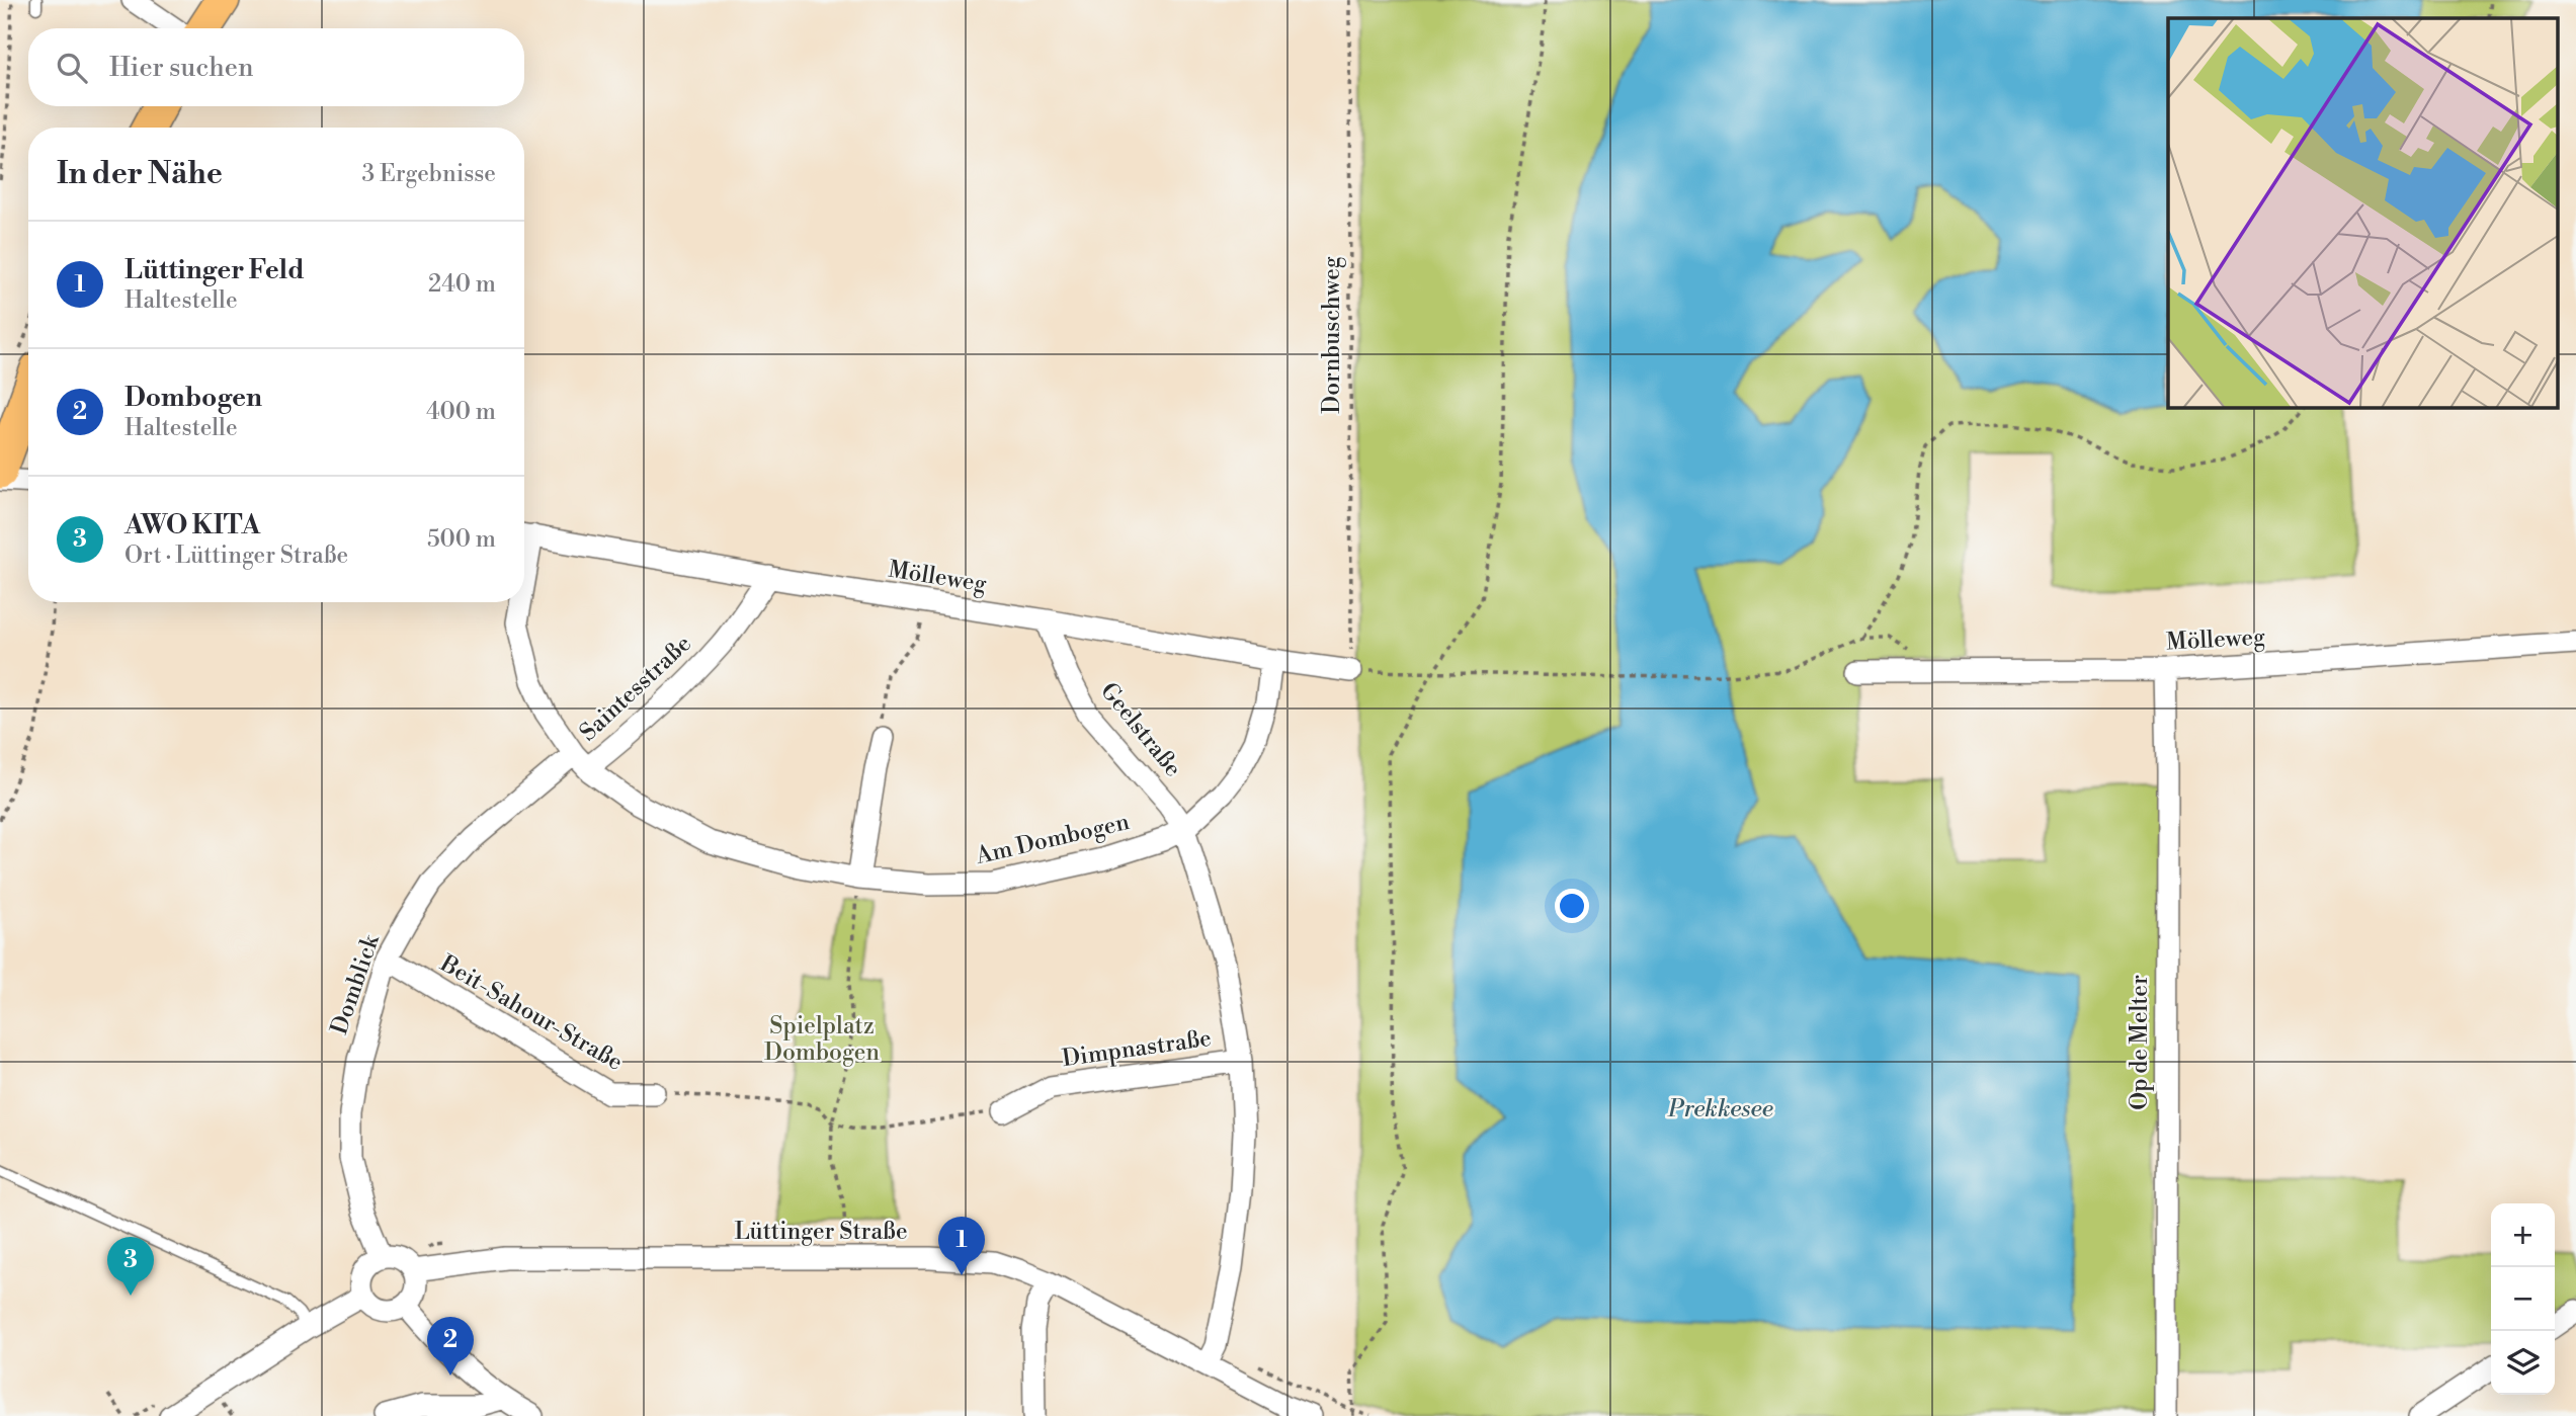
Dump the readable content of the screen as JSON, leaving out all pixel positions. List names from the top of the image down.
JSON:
{
  "streets": {
    "street": [
      "Mölleweg",
      "Saintesstraße",
      "Geelstraße",
      "Am Dombogen",
      "Domblick",
      "Beit-Sahour-Straße",
      "Op de Melter",
      "Dimpnastraße",
      "Lüttinger Straße"
    ],
    "path": ["Dornbuschweg"]
  },
  "crossings": [
    ["Dornbuschweg", "Mölleweg"],
    ["Mölleweg", "Saintesstraße"],
    ["Mölleweg", "Geelstraße"],
    ["Mölleweg", "Am Dombogen"],
    ["Mölleweg", "Op de Melter"],
    ["Saintesstraße", "Am Dombogen"],
    ["Saintesstraße", "Domblick"],
    ["Geelstraße", "Am Dombogen"],
    ["Geelstraße", "Dimpnastraße"],
    ["Geelstraße", "Lüttinger Straße"],
    ["Am Dombogen", "Domblick"],
    ["Domblick", "Beit-Sahour-Straße"],
    ["Domblick", "Lüttinger Straße"]
  ],
  "water": ["Prekkesee"],
  "parks": ["Spielplatz Dombogen"],
  "page": {
    "search": "Hier suchen",
    "heading": ["In der Nähe", "3 Ergebnisse"],
    "list": [
      {
        "mark": "1",
        "name": "Lüttinger Feld",
        "note": "Haltestelle",
        "value": "240 m"
      },
      {
        "mark": "2",
        "name": "Dombogen",
        "note": "Haltestelle",
        "value": "400 m"
      },
      {
        "mark": "3",
        "name": "AWO KITA",
        "note": "Ort · Lüttinger Straße",
        "value": "500 m"
      }
    ],
    "map_buttons": ["+", "−"],
    "pins": ["1", "3", "2"]
  }
}
